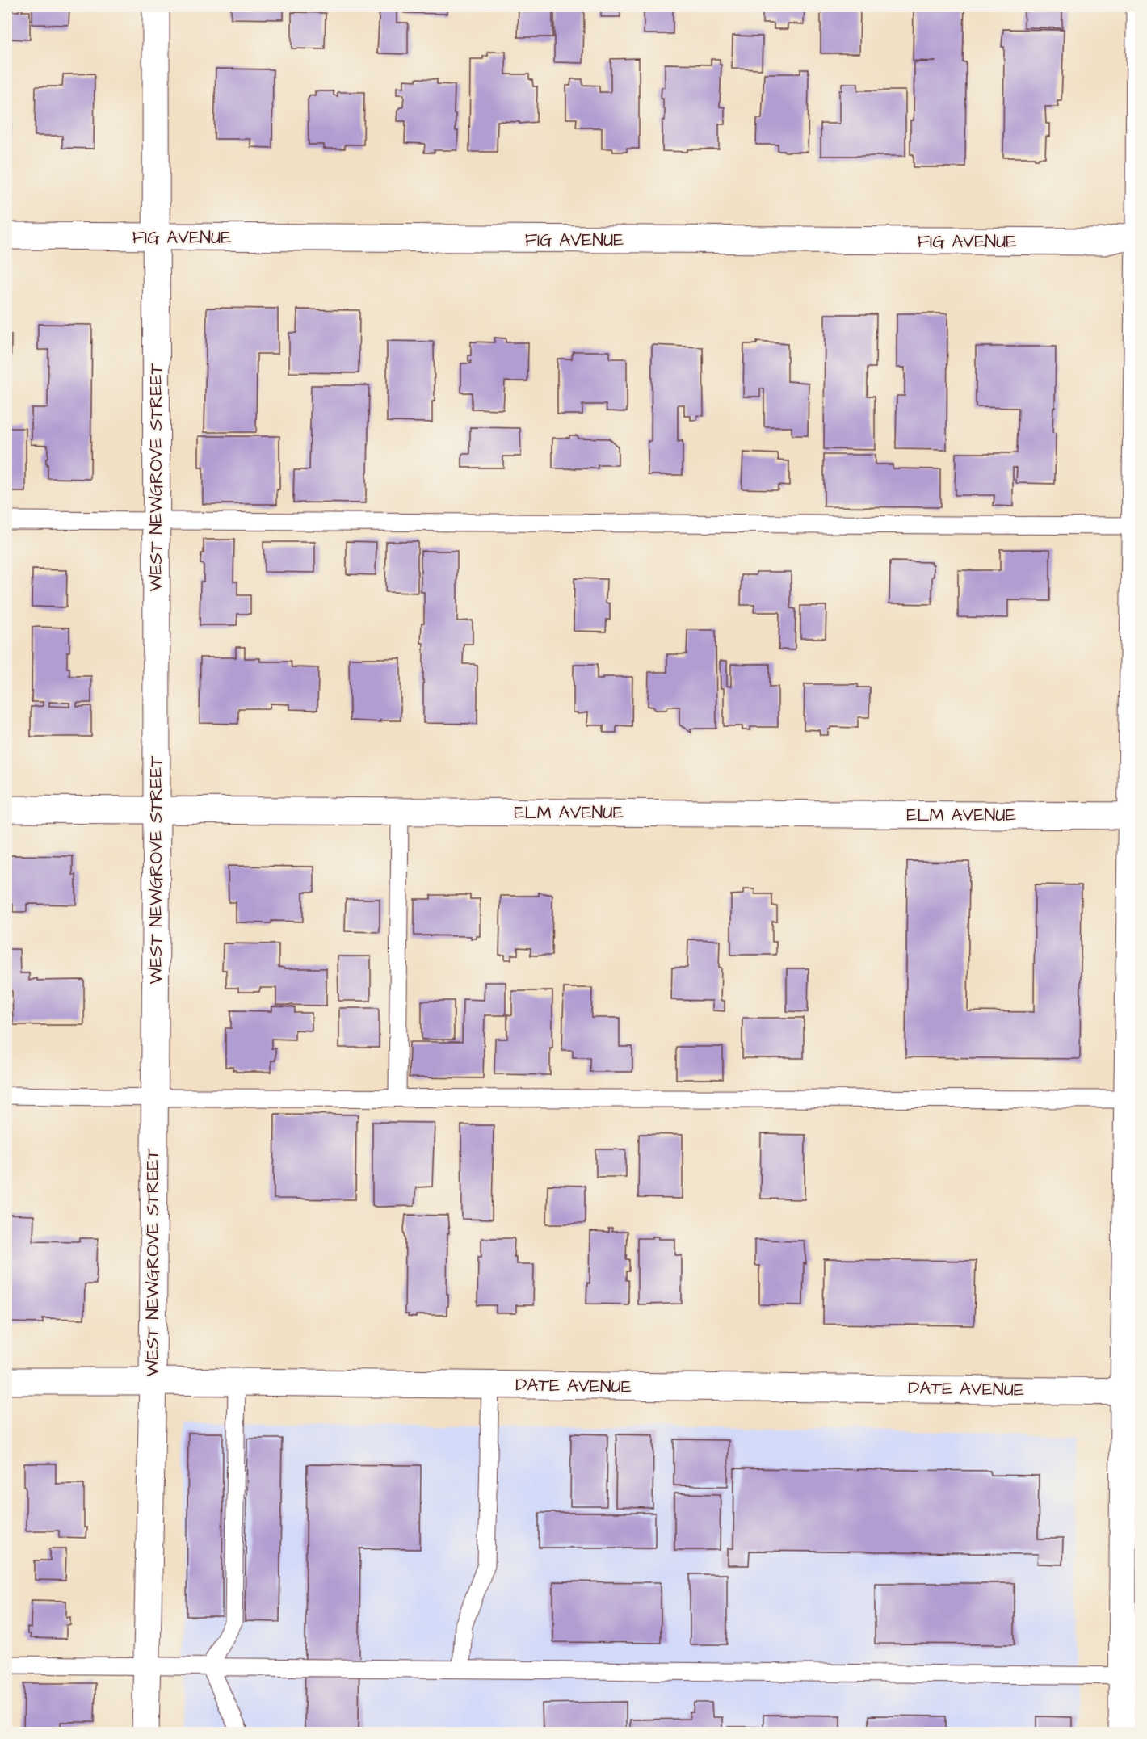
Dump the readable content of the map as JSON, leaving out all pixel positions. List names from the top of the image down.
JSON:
{
  "streets": {
    "street": [
      "FIG AVENUE",
      "WEST NEWGROVE STREET",
      "ELM AVENUE",
      "DATE AVENUE"
    ]
  },
  "crossings": [
    ["FIG AVENUE", "WEST NEWGROVE STREET"],
    ["WEST NEWGROVE STREET", "ELM AVENUE"],
    ["WEST NEWGROVE STREET", "DATE AVENUE"]
  ]
}
